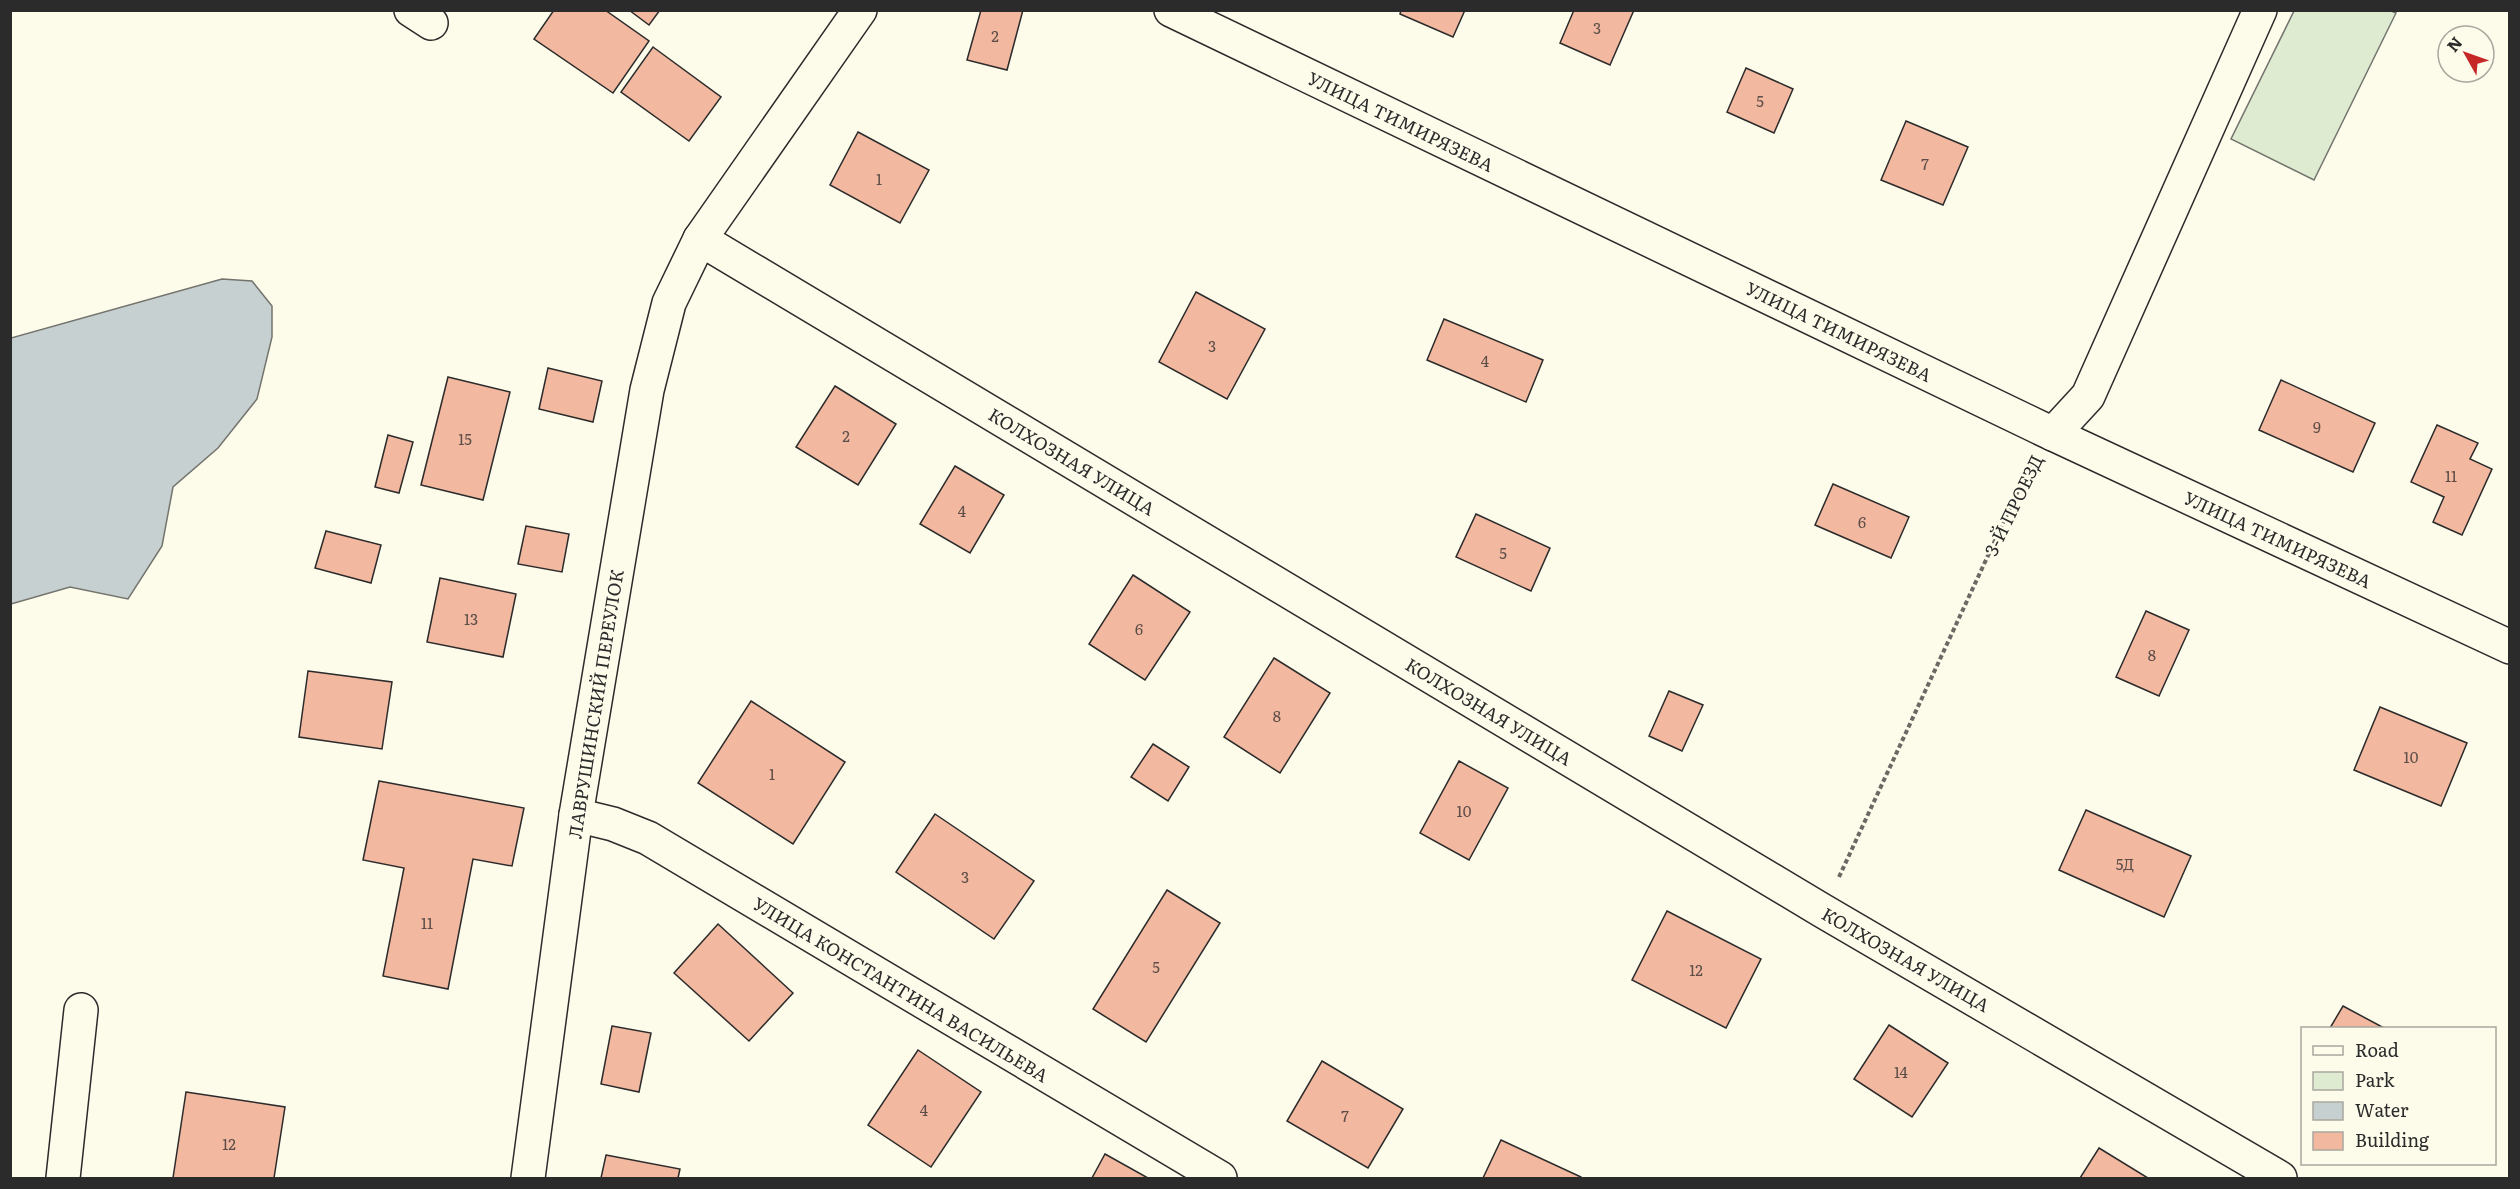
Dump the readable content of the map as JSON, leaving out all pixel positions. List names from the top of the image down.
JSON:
{
  "streets": {
    "street": [
      "УЛИЦА ТИМИРЯЗЕВА",
      "КОЛХОЗНАЯ УЛИЦА",
      "3-Й ПРОЕЗД",
      "ЛАВРУШИНСКИЙ ПЕРЕУЛОК",
      "УЛИЦА КОНСТАНТИНА ВАСИЛЬЕВА"
    ]
  },
  "crossings": [
    ["УЛИЦА ТИМИРЯЗЕВА", "3-Й ПРОЕЗД"],
    ["КОЛХОЗНАЯ УЛИЦА", "3-Й ПРОЕЗД"],
    ["КОЛХОЗНАЯ УЛИЦА", "ЛАВРУШИНСКИЙ ПЕРЕУЛОК"],
    ["ЛАВРУШИНСКИЙ ПЕРЕУЛОК", "УЛИЦА КОНСТАНТИНА ВАСИЛЬЕВА"]
  ],
  "house_numbers": [
    "3",
    "2",
    "5",
    "7",
    "1",
    "3",
    "4",
    "9",
    "2",
    "15",
    "11",
    "4",
    "6",
    "5",
    "13",
    "6",
    "8",
    "8",
    "10",
    "1",
    "10",
    "5Д",
    "3",
    "11",
    "5",
    "12",
    "14",
    "4",
    "7",
    "12"
  ],
  "legend": [
    "Road",
    "Park",
    "Water",
    "Building"
  ],
  "north": "top left"
}
